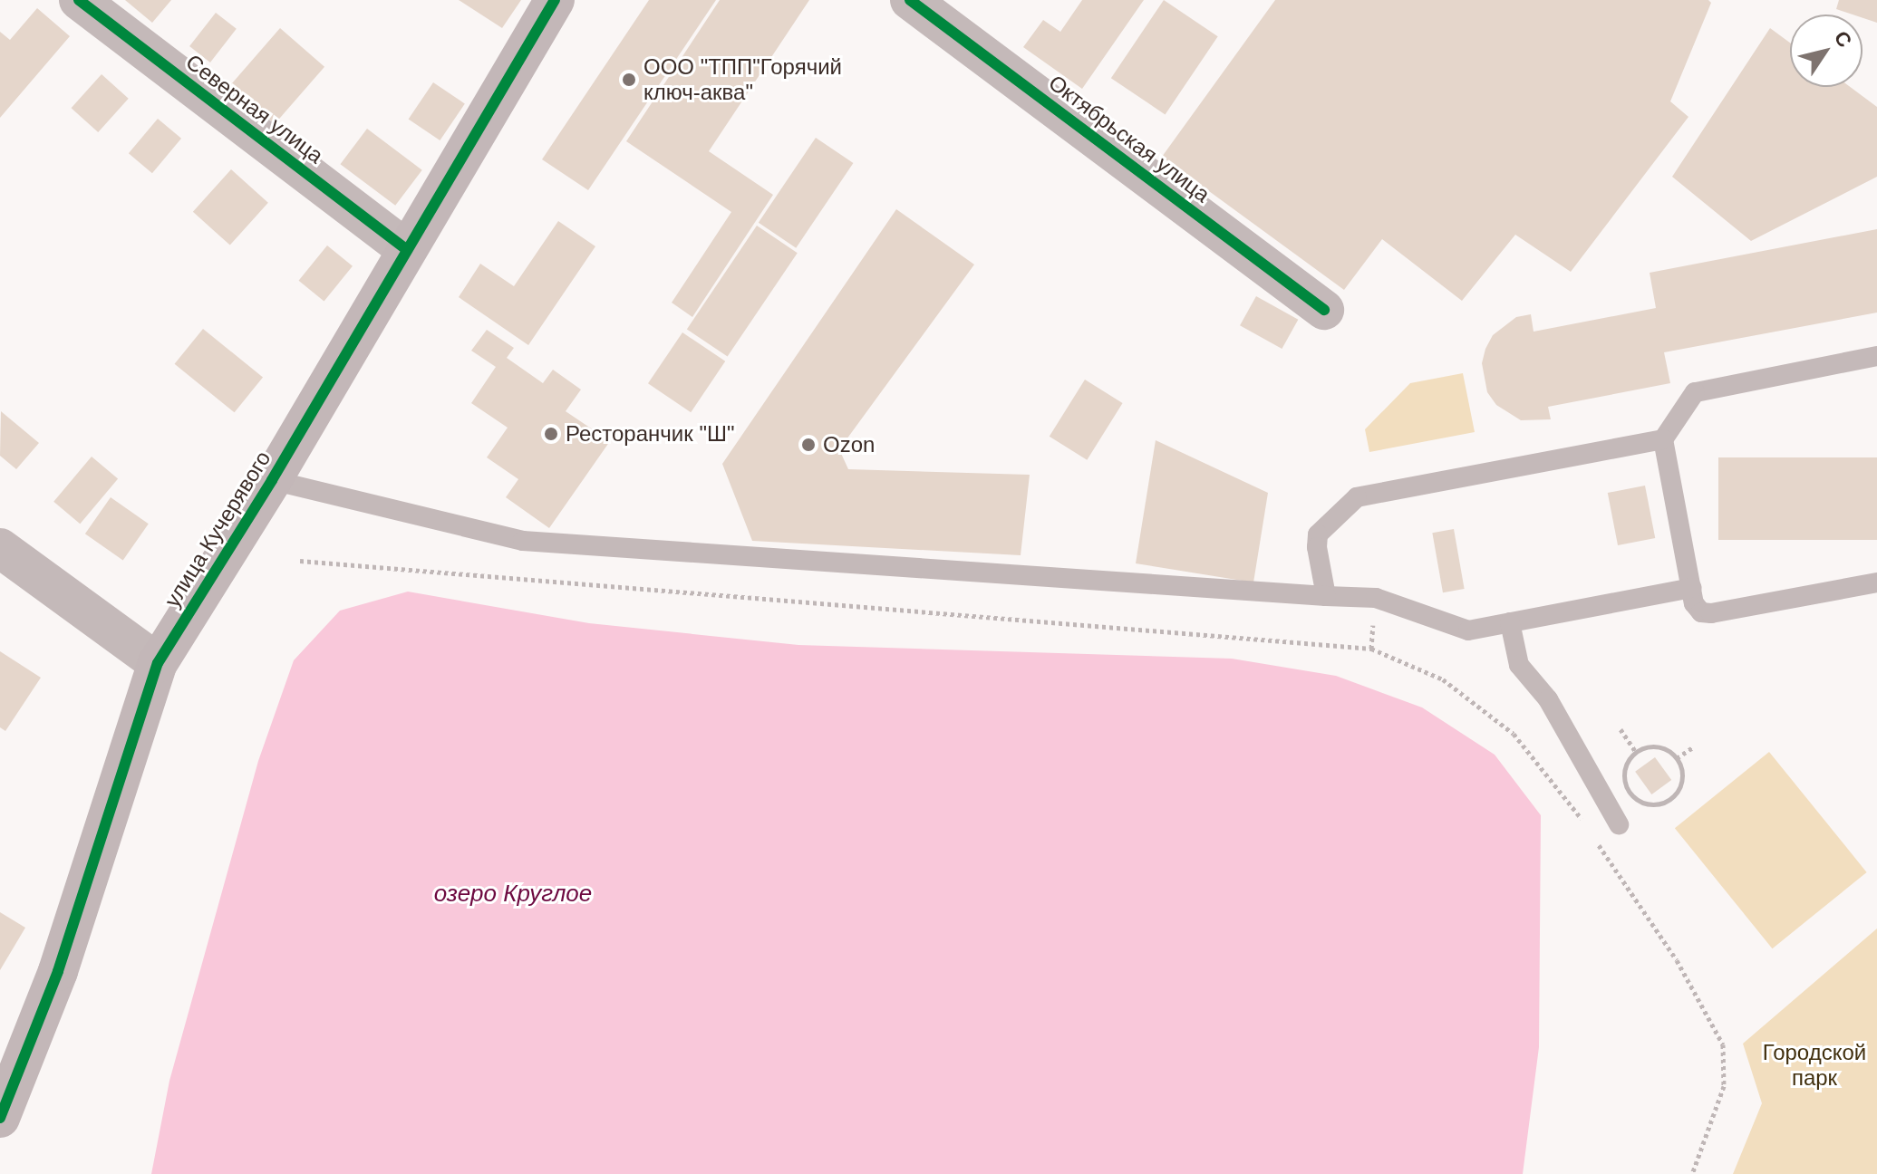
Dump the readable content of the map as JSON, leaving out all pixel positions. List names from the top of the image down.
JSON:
{
  "streets": {
    "street": ["Северная улица", "Октябрьская улица", "улица Кучерявого"]
  },
  "crossings": [
    ["Северная улица", "улица Кучерявого"]
  ],
  "water": ["озеро Круглое"],
  "parks": ["Городской парк"],
  "places": ["ООО \"ТПП\"Горячий ключ-аква\"", "Ресторанчик \"Ш\"", "Ozon"],
  "north": "top right"
}
